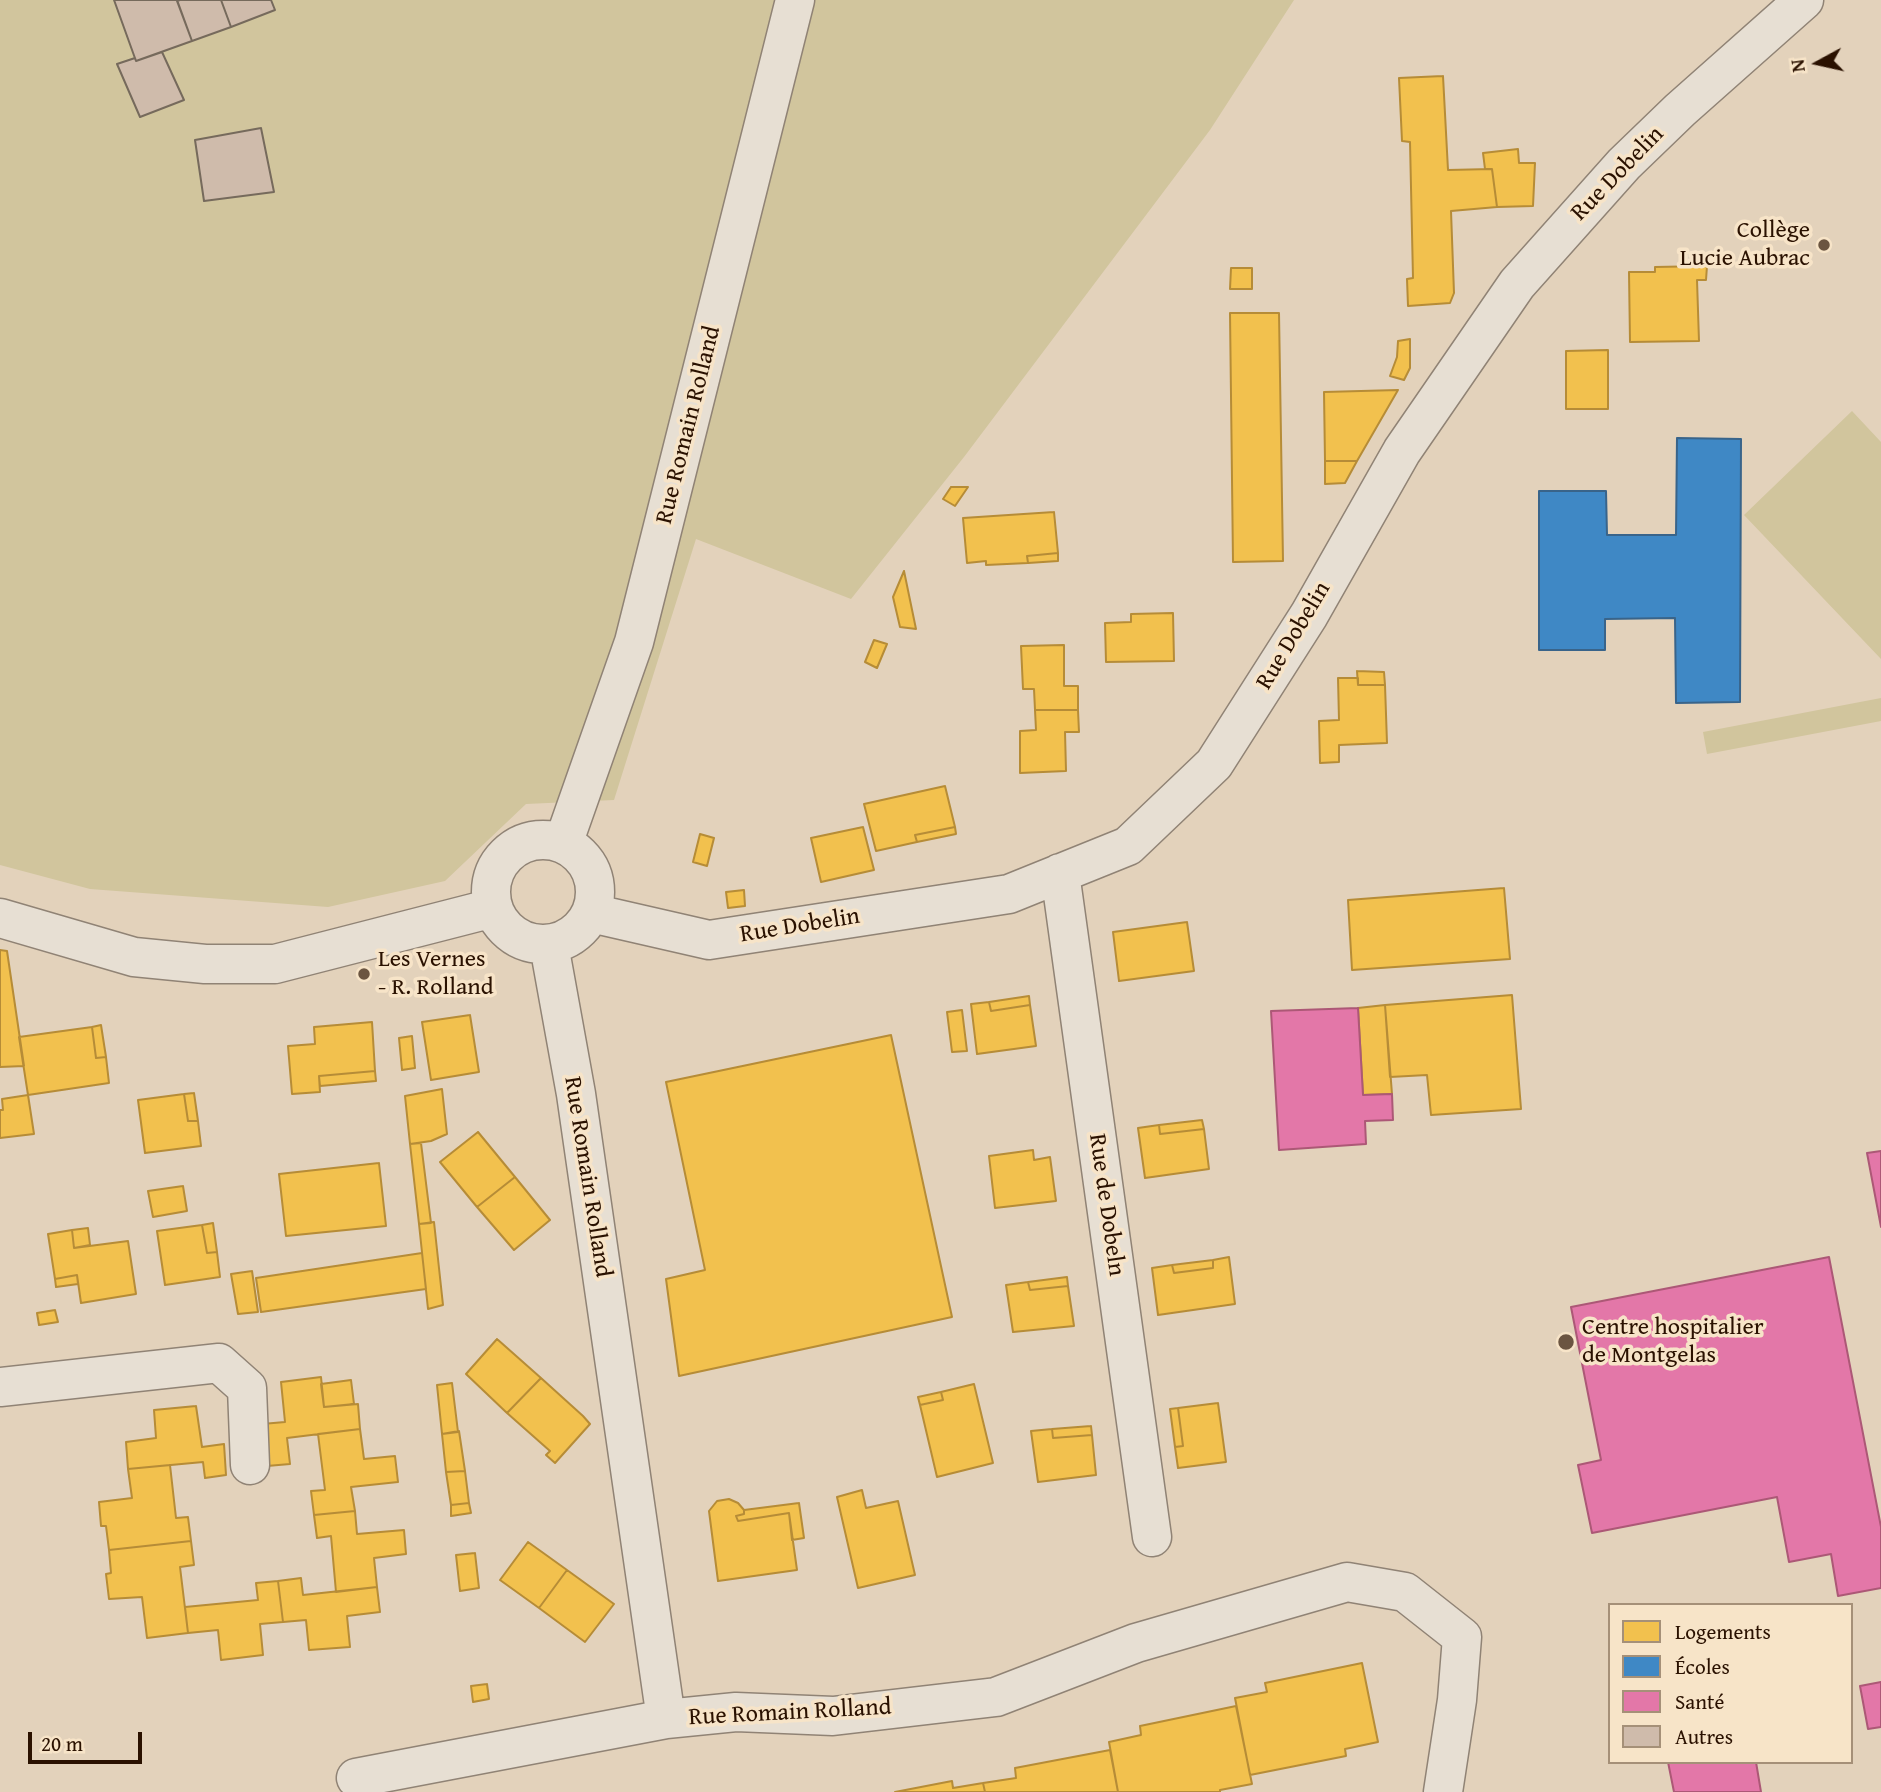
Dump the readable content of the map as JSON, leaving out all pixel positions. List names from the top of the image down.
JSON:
{
  "streets": {
    "street": ["Rue Dobelin", "Rue Romain Rolland", "Rue de Dobeln"]
  },
  "crossings": [
    ["Rue Dobelin", "Rue Romain Rolland"],
    ["Rue Dobelin", "Rue de Dobeln"]
  ],
  "places": ["Collège Lucie Aubrac", "Les Vernes - R. Rolland", "Centre hospitalier de Montgelas"],
  "legend": [
    "Logements",
    "Écoles",
    "Santé",
    "Autres"
  ],
  "scale_bar": "20 m",
  "north": "left"
}
